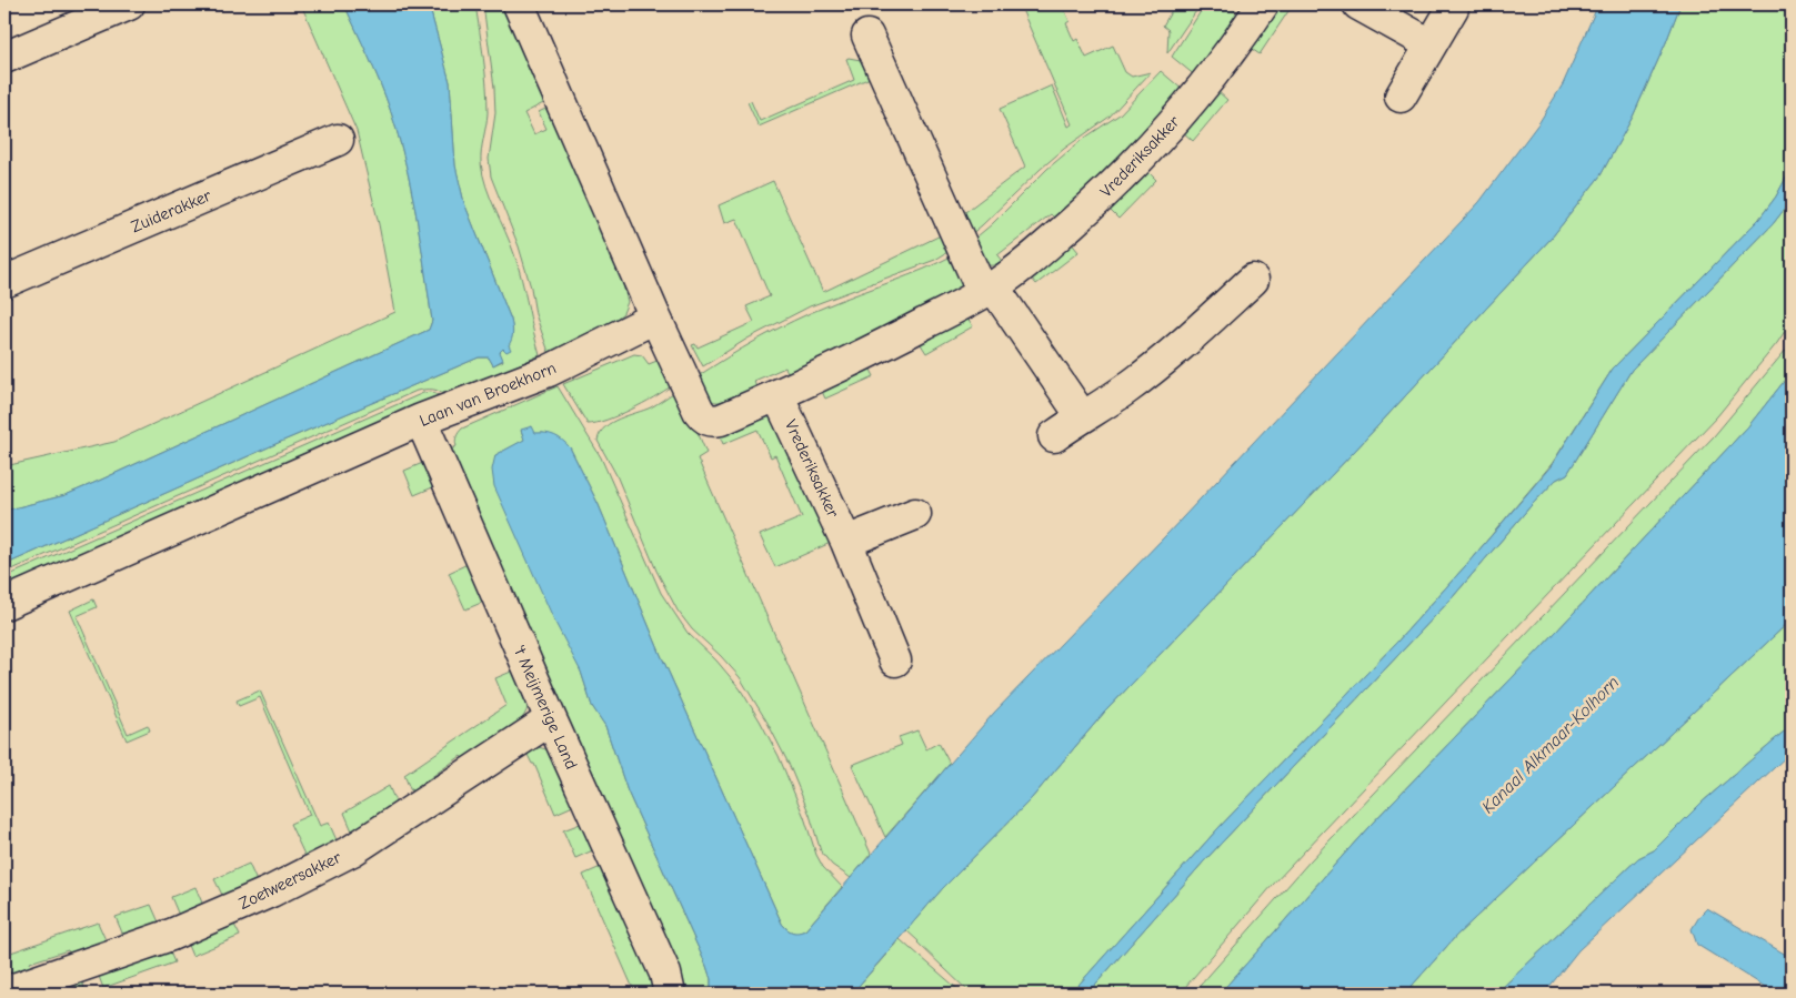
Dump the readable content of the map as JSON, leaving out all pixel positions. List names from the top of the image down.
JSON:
{
  "streets": {
    "street": [
      "Vrederiksakker",
      "Zuiderakker",
      "Laan van Broekhorn",
      "'t Meijmerige Land",
      "Zoetweersakker"
    ]
  },
  "crossings": [
    ["Vrederiksakker", "Laan van Broekhorn"],
    ["Laan van Broekhorn", "'t Meijmerige Land"],
    ["'t Meijmerige Land", "Zoetweersakker"]
  ],
  "water": ["Kanaal Alkmaar-Kolhorn"]
}
